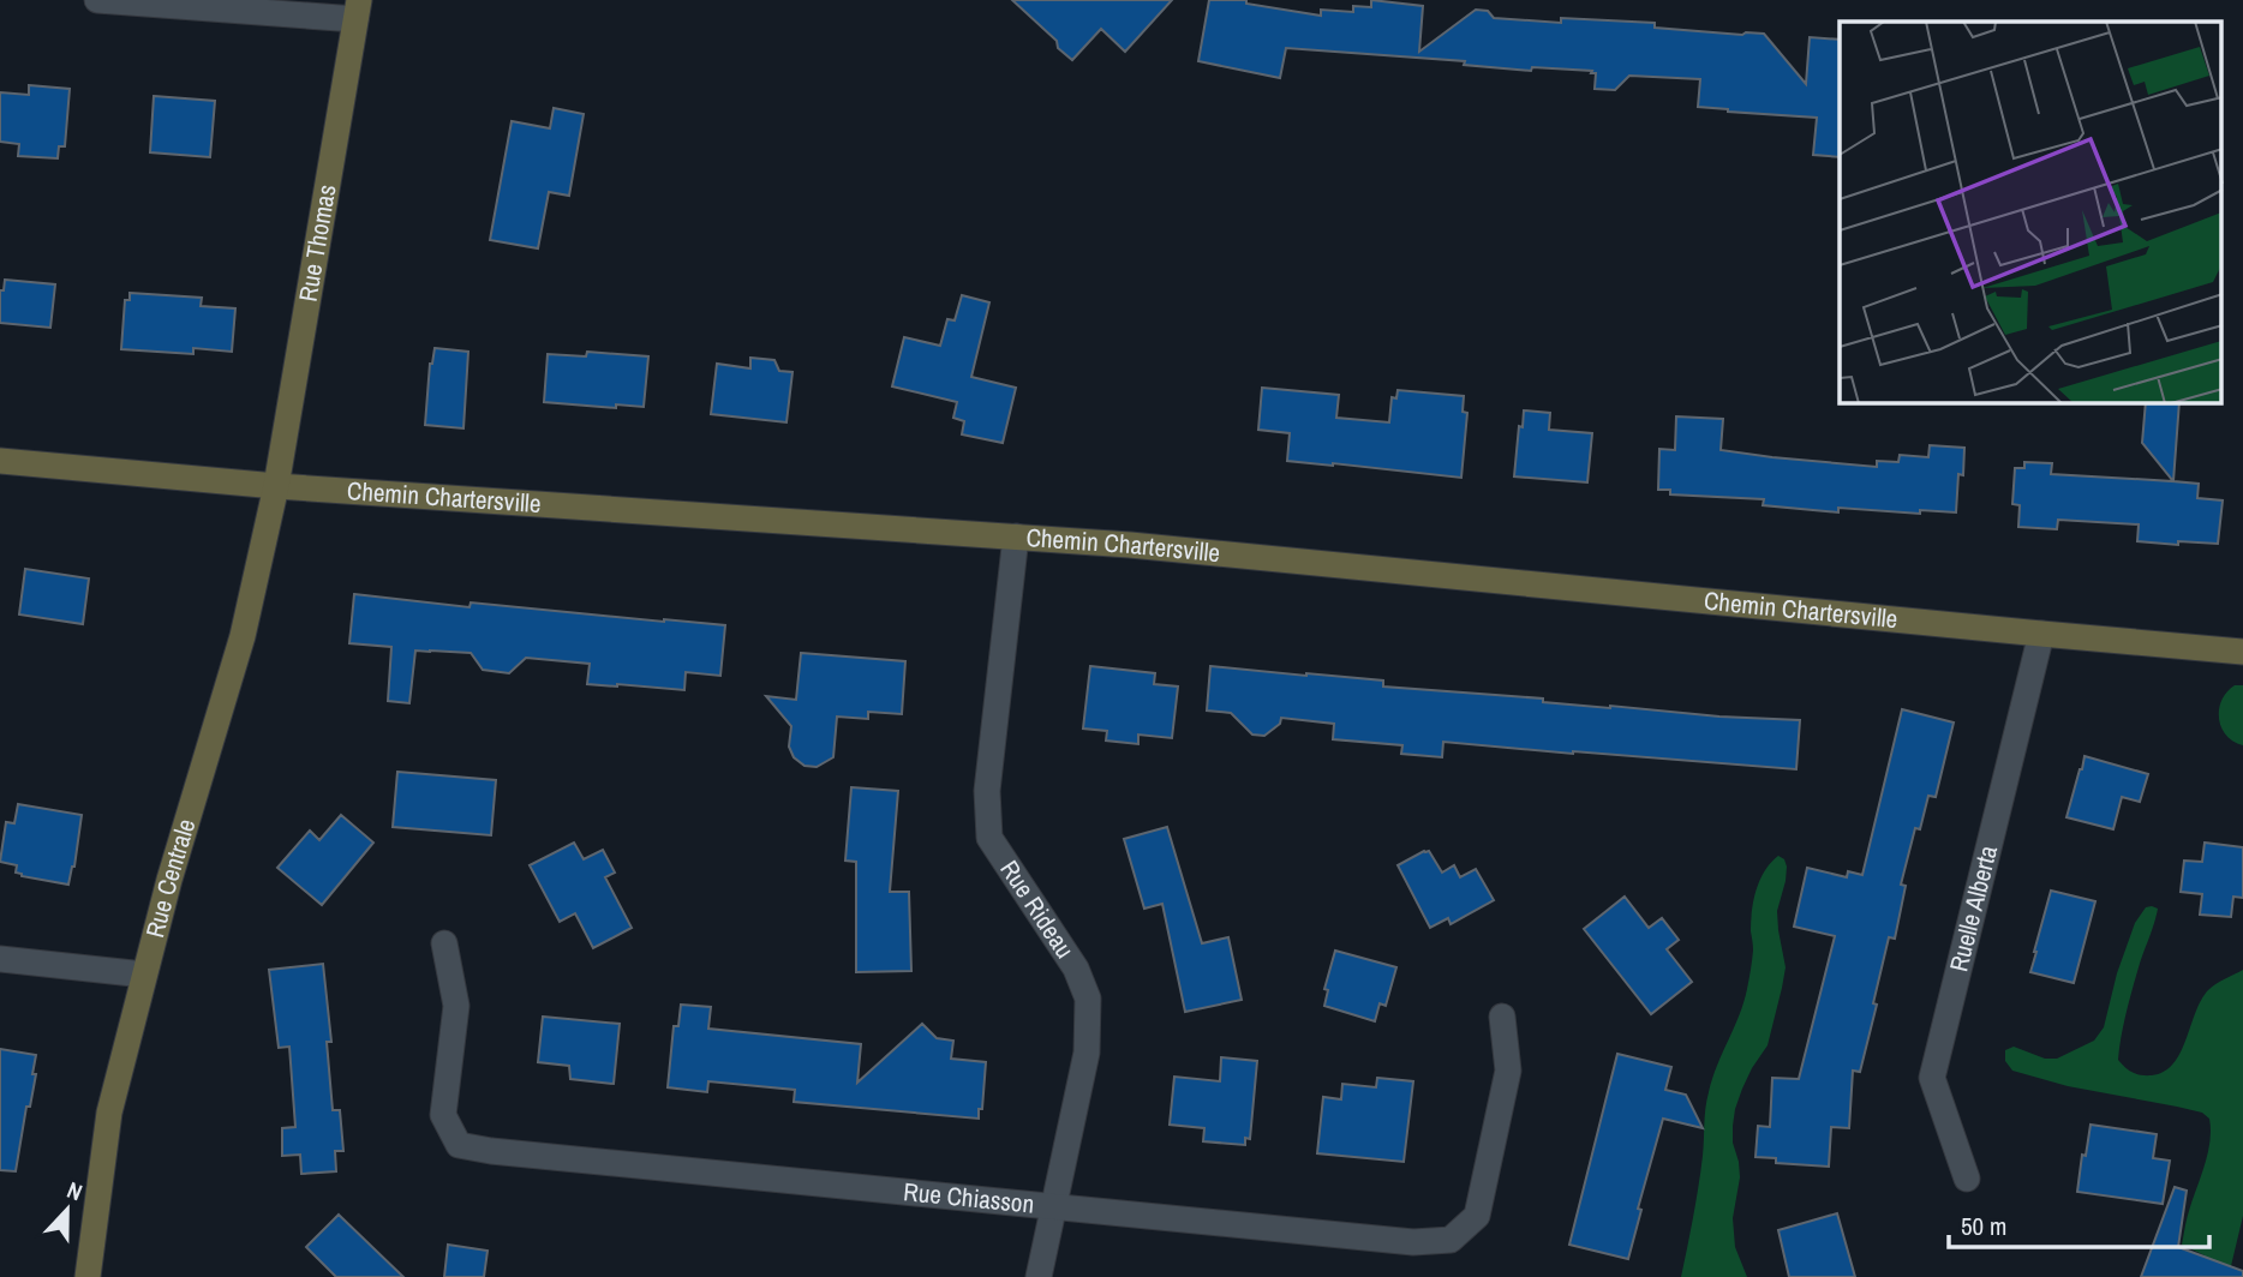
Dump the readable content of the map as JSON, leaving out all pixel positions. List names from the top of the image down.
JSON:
{
  "streets": {
    "street": [
      "Rue Thomas",
      "Chemin Chartersville",
      "Rue Centrale",
      "Ruelle Alberta",
      "Rue Rideau",
      "Rue Chiasson"
    ]
  },
  "crossings": [
    ["Rue Thomas", "Chemin Chartersville"],
    ["Rue Thomas", "Rue Centrale"],
    ["Chemin Chartersville", "Rue Centrale"],
    ["Chemin Chartersville", "Ruelle Alberta"],
    ["Chemin Chartersville", "Rue Rideau"],
    ["Rue Rideau", "Rue Chiasson"]
  ],
  "scale_bar": "50 m",
  "north": "top"
}
